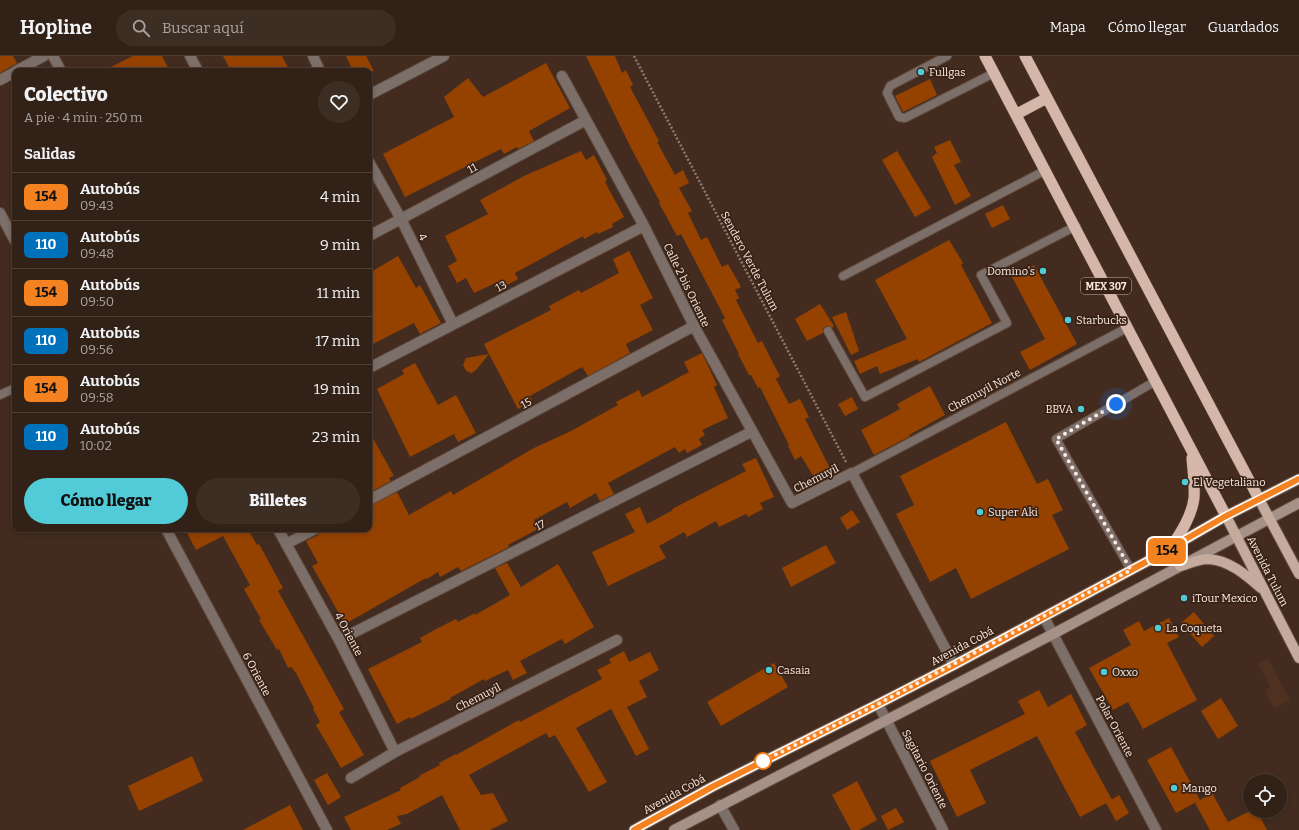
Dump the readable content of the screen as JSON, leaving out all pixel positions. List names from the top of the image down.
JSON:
{
  "streets": {
    "highway": ["MEX 307"],
    "main road": ["Avenida Tulum", "Avenida Cobá"],
    "street": [
      "11",
      "4",
      "Calle 2 bis Oriente",
      "13",
      "15",
      "Chemuyil",
      "17",
      "4 Oriente",
      "6 Oriente",
      "Polar Oriente",
      "Sagitario Oriente"
    ],
    "lane": ["Chemuyil Norte"],
    "path": ["Sendero Verde Tulum"]
  },
  "crossings": [
    ["11", "4"],
    ["11", "Calle 2 bis Oriente"],
    ["4", "13"],
    ["Sendero Verde Tulum", "Chemuyil Norte"],
    ["Sendero Verde Tulum", "Chemuyil"],
    ["Calle 2 bis Oriente", "13"],
    ["Calle 2 bis Oriente", "15"],
    ["Calle 2 bis Oriente", "Chemuyil"],
    ["Calle 2 bis Oriente", "17"],
    ["MEX 307", "Chemuyil Norte"],
    ["MEX 307", "Avenida Tulum"],
    ["MEX 307", "Avenida Cobá"],
    ["Chemuyil Norte", "Chemuyil"],
    ["Chemuyil", "4 Oriente"],
    ["17", "4 Oriente"],
    ["Avenida Tulum", "Avenida Cobá"],
    ["Avenida Cobá", "Polar Oriente"],
    ["Avenida Cobá", "Sagitario Oriente"]
  ],
  "places": [
    "Fullgas",
    "Domino's",
    "Starbucks",
    "BBVA",
    "El Vegetaliano",
    "Super Aki",
    "iTour Mexico",
    "La Coqueta",
    "Casaia",
    "Oxxo",
    "Mango"
  ],
  "lines": ["bus line 154"],
  "page": {
    "header": "Hopline",
    "search": "Buscar aquí",
    "nav": ["Mapa", "Cómo llegar", "Guardados"],
    "on_map": "154",
    "heading": [
      ["Colectivo", "A pie · 4 min · 250 m"],
      "Salidas"
    ],
    "list": [
      {
        "mark": "154",
        "name": "Autobús",
        "note": "09:43",
        "value": "4 min"
      },
      {
        "mark": "110",
        "name": "Autobús",
        "note": "09:48",
        "value": "9 min"
      },
      {
        "mark": "154",
        "name": "Autobús",
        "note": "09:50",
        "value": "11 min"
      },
      {
        "mark": "110",
        "name": "Autobús",
        "note": "09:56",
        "value": "17 min"
      },
      {
        "mark": "154",
        "name": "Autobús",
        "note": "09:58",
        "value": "19 min"
      },
      {
        "mark": "110",
        "name": "Autobús",
        "note": "10:02",
        "value": "23 min"
      }
    ],
    "buttons": ["Cómo llegar", "Billetes"]
  }
}
